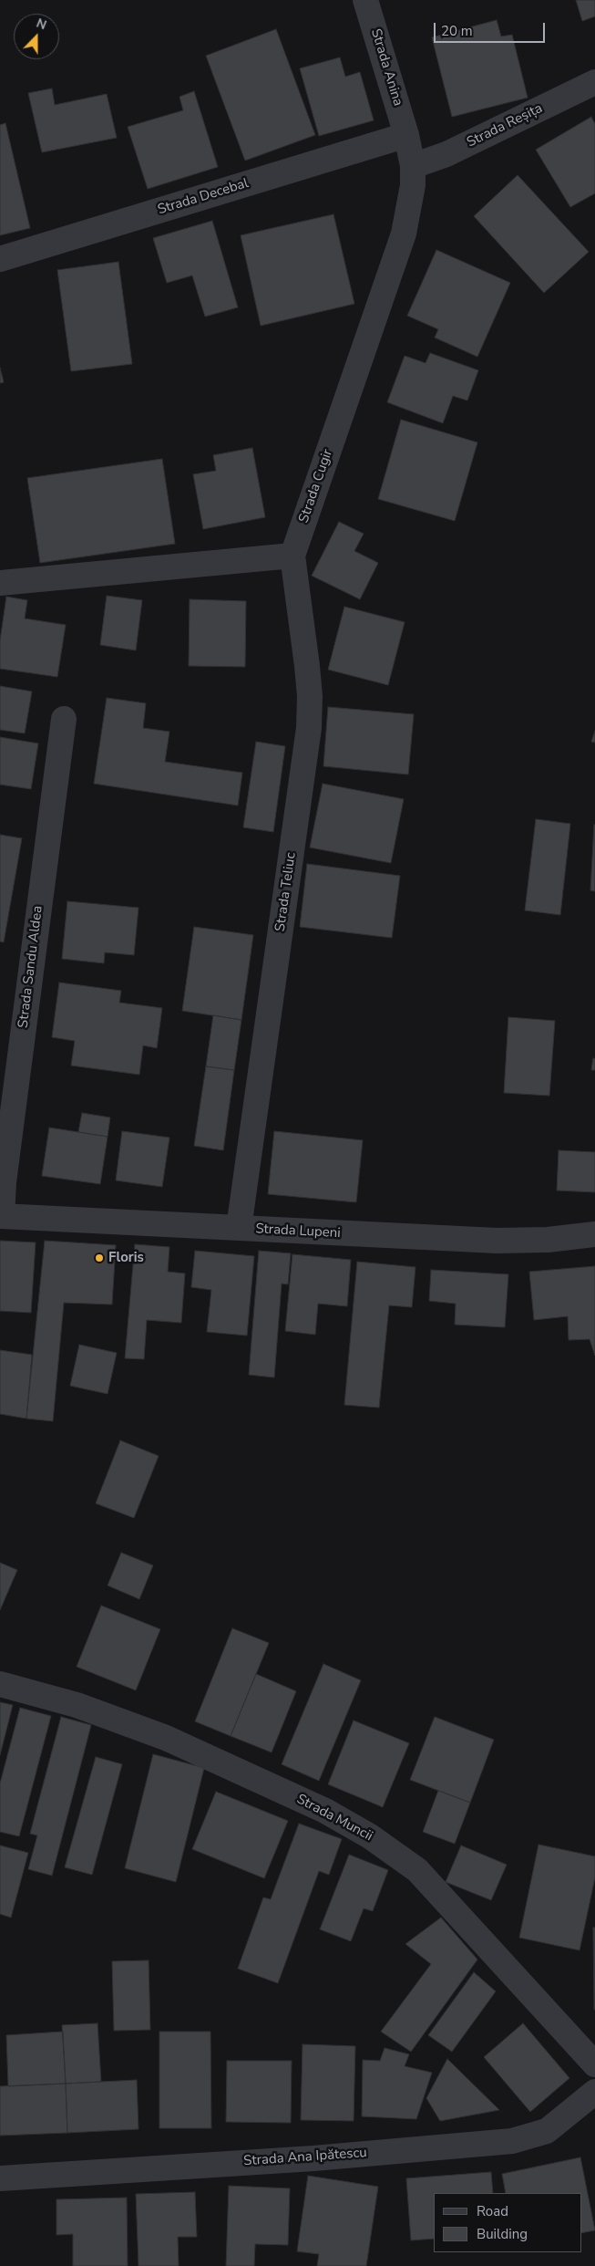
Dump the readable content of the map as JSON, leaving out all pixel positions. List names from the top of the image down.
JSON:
{
  "streets": {
    "street": [
      "Strada Anina",
      "Strada Reșița",
      "Strada Decebal",
      "Strada Cugir",
      "Strada Teliuc",
      "Strada Sandu Aldea",
      "Strada Lupeni",
      "Strada Muncii",
      "Strada Ana Ipătescu"
    ]
  },
  "crossings": [
    ["Strada Anina", "Strada Decebal"],
    ["Strada Anina", "Strada Cugir"],
    ["Strada Reșița", "Strada Cugir"],
    ["Strada Decebal", "Strada Cugir"],
    ["Strada Cugir", "Strada Teliuc"],
    ["Strada Teliuc", "Strada Lupeni"],
    ["Strada Sandu Aldea", "Strada Lupeni"]
  ],
  "places": ["Floris"],
  "legend": ["Road", "Building"],
  "scale_bar": "20 m",
  "north": "top"
}
